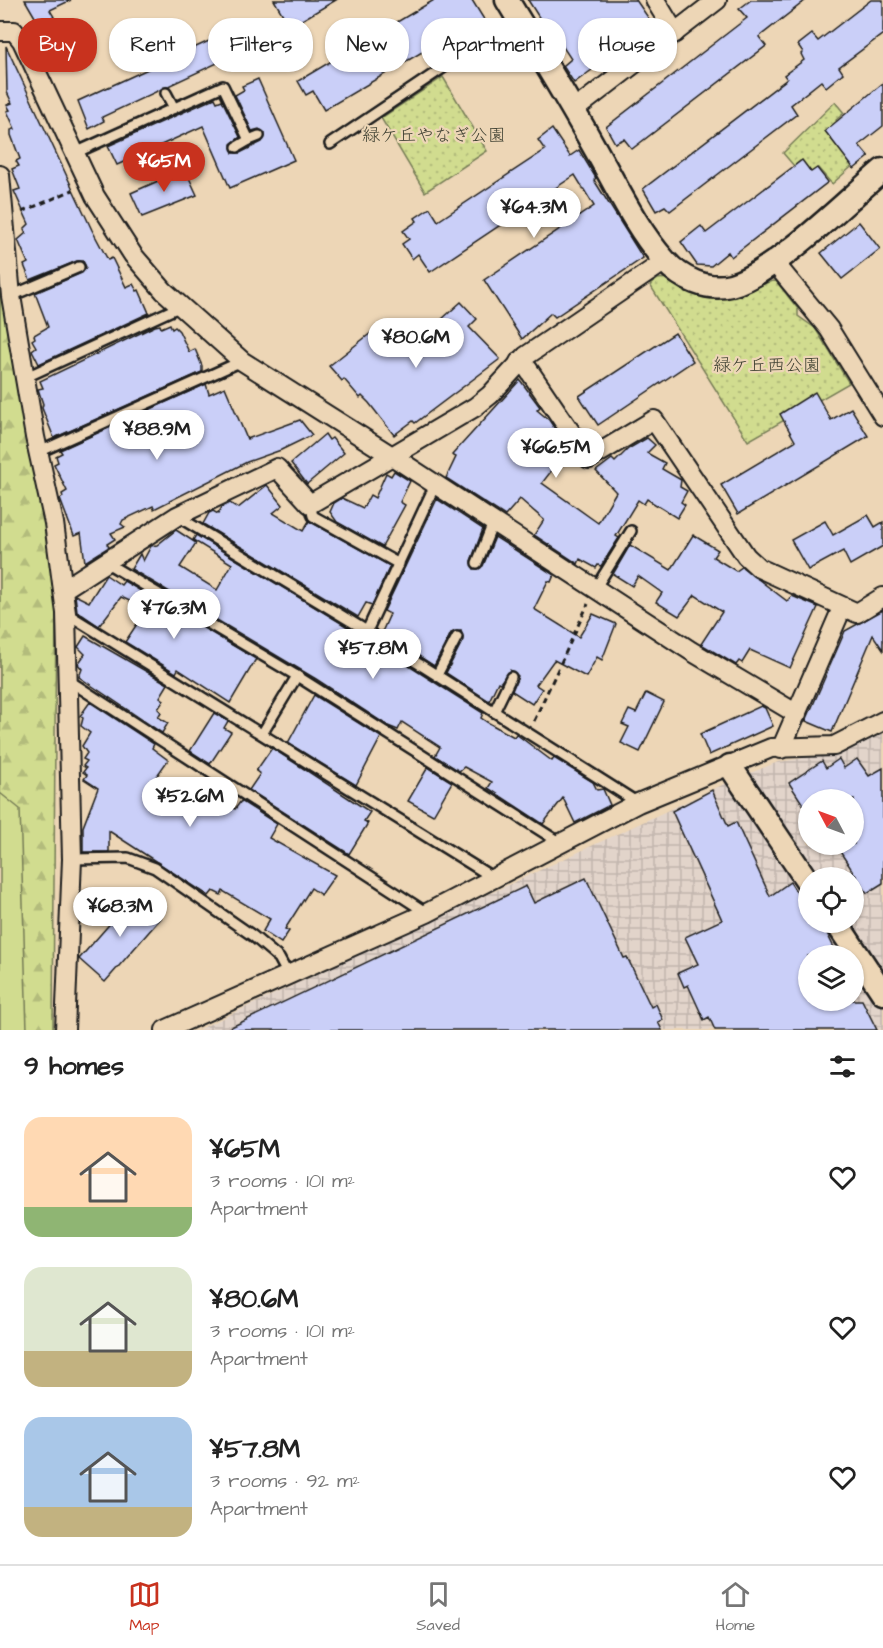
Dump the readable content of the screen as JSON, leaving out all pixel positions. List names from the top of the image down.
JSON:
{
  "parks": ["緑ケ丘やなぎ公園", "緑ケ丘西公園"],
  "north": "top left",
  "page": {
    "chip": [
      "Buy",
      "Rent",
      "Filters",
      "New",
      "Apartment",
      "House"
    ],
    "price": [
      "¥65M",
      "¥64.3M",
      "¥80.6M",
      "¥88.9M",
      "¥66.5M",
      "¥76.3M",
      "¥57.8M",
      "¥52.6M",
      "¥68.3M"
    ],
    "heading": "9 homes",
    "list": [
      {
        "name": "¥65M",
        "note": "3 rooms · 101 m² · Apartment"
      },
      {
        "name": "¥80.6M",
        "note": "3 rooms · 101 m² · Apartment"
      },
      {
        "name": "¥57.8M",
        "note": "3 rooms · 92 m² · Apartment"
      }
    ],
    "tabs": ["Map", "Saved", "Home"]
  }
}
